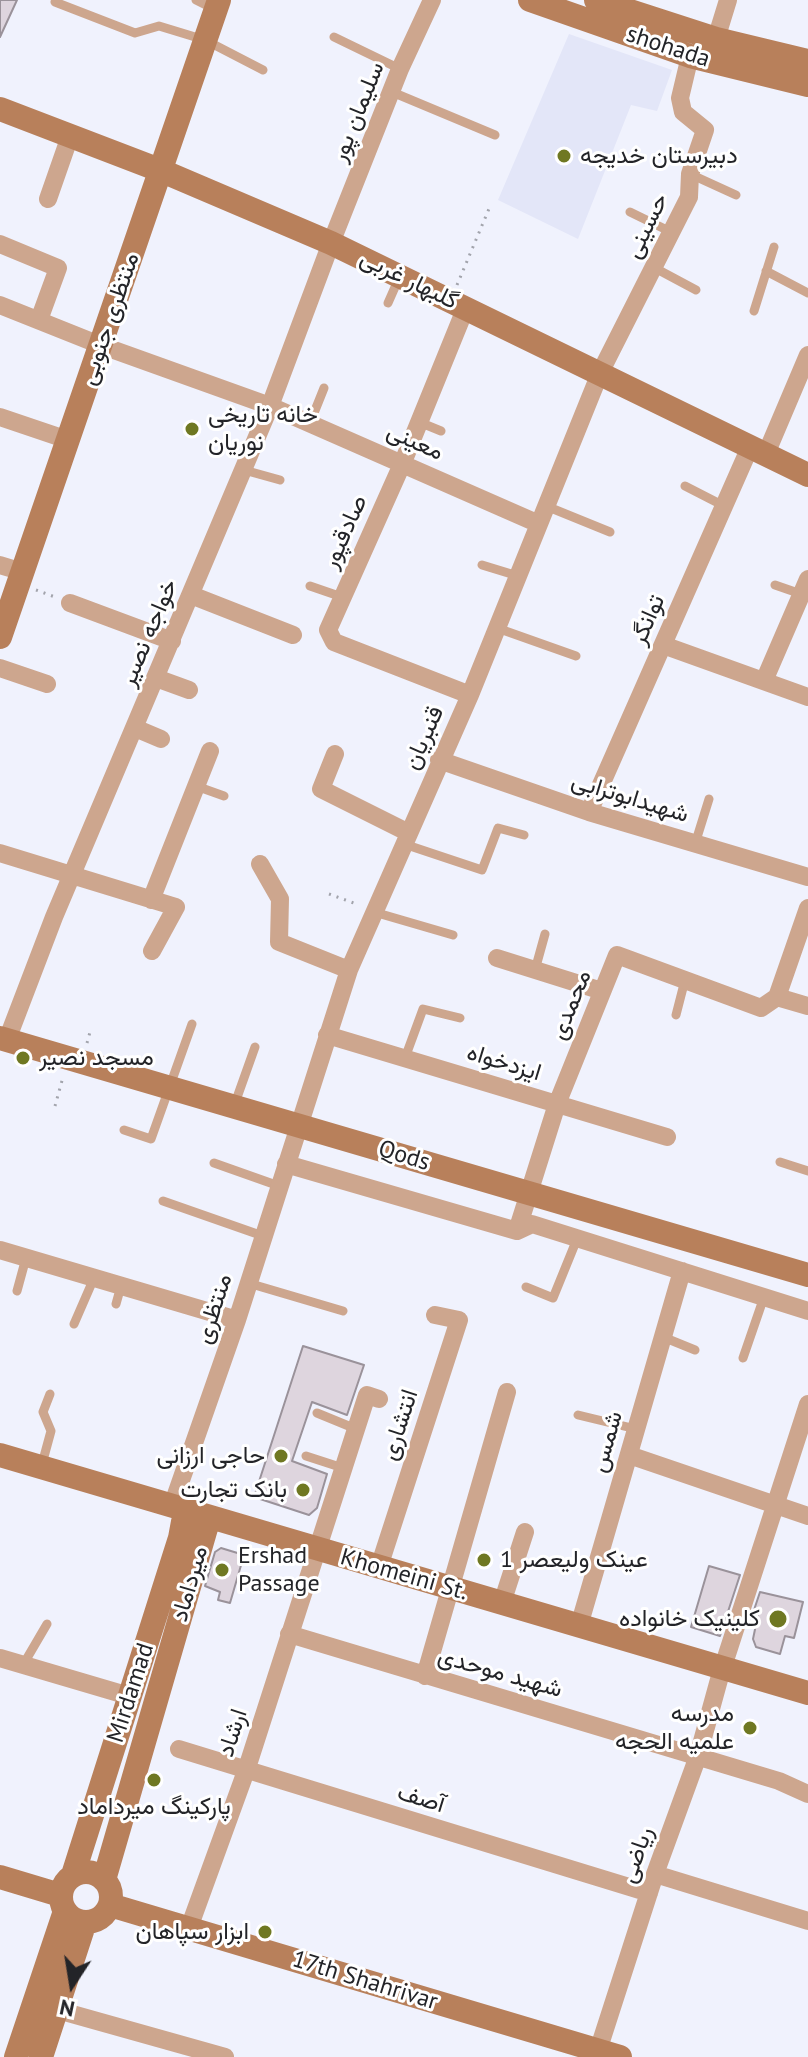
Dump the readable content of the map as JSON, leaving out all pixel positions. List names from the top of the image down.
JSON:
{
  "streets": {
    "street": [
      "shohada",
      "سلیمان پور",
      "حسینی",
      "گلبهار غربی",
      "منتظری جنوبی",
      "معینی",
      "صادقپور",
      "توانگر",
      "خواجه نصیر",
      "قنبریان",
      "شهیدابوترابی",
      "محمدی",
      "ایزدخواه",
      "Qods",
      "منتظری",
      "انتشاری",
      "شمس",
      "Khomeini St.",
      "میرداماد",
      "شهید موحدی",
      "Mirdamad",
      "ارشاد",
      "آصف",
      "ریاضی",
      "17th Shahrivar"
    ]
  },
  "crossings": [
    ["shohada", "حسینی"],
    ["سلیمان پور", "گلبهار غربی"],
    ["سلیمان پور", "خواجه نصیر"],
    ["حسینی", "گلبهار غربی"],
    ["حسینی", "قنبریان"],
    ["گلبهار غربی", "منتظری جنوبی"],
    ["گلبهار غربی", "صادقپور"],
    ["گلبهار غربی", "توانگر"],
    ["گلبهار غربی", "خواجه نصیر"],
    ["گلبهار غربی", "قنبریان"],
    ["معینی", "صادقپور"],
    ["معینی", "خواجه نصیر"],
    ["معینی", "قنبریان"],
    ["صادقپور", "قنبریان"],
    ["توانگر", "شهیدابوترابی"],
    ["خواجه نصیر", "Qods"],
    ["قنبریان", "شهیدابوترابی"],
    ["قنبریان", "ایزدخواه"],
    ["قنبریان", "Qods"],
    ["قنبریان", "منتظری"],
    ["محمدی", "ایزدخواه"],
    ["محمدی", "Qods"],
    ["Qods", "منتظری"],
    ["منتظری", "Khomeini St."],
    ["منتظری", "Mirdamad"],
    ["انتشاری", "Khomeini St."],
    ["شمس", "Khomeini St."],
    ["Khomeini St.", "میرداماد"],
    ["Khomeini St.", "Mirdamad"],
    ["Khomeini St.", "ارشاد"],
    ["Khomeini St.", "ریاضی"],
    ["شهید موحدی", "ارشاد"],
    ["شهید موحدی", "ریاضی"],
    ["ارشاد", "آصف"],
    ["ارشاد", "17th Shahrivar"],
    ["آصف", "ریاضی"],
    ["ریاضی", "17th Shahrivar"]
  ],
  "places": [
    "دبیرستان خدیجه",
    "خانه تاریخی نوریان",
    "مسجد نصیر",
    "حاجی ارزانی",
    "بانک تجارت",
    "عینک ولیعصر 1",
    "Ershad Passage",
    "کلینیک خانواده",
    "مدرسه علمیه الحجه",
    "پارکینگ میرداماد",
    "ابزار سپاهان"
  ],
  "north": "bottom"
}
